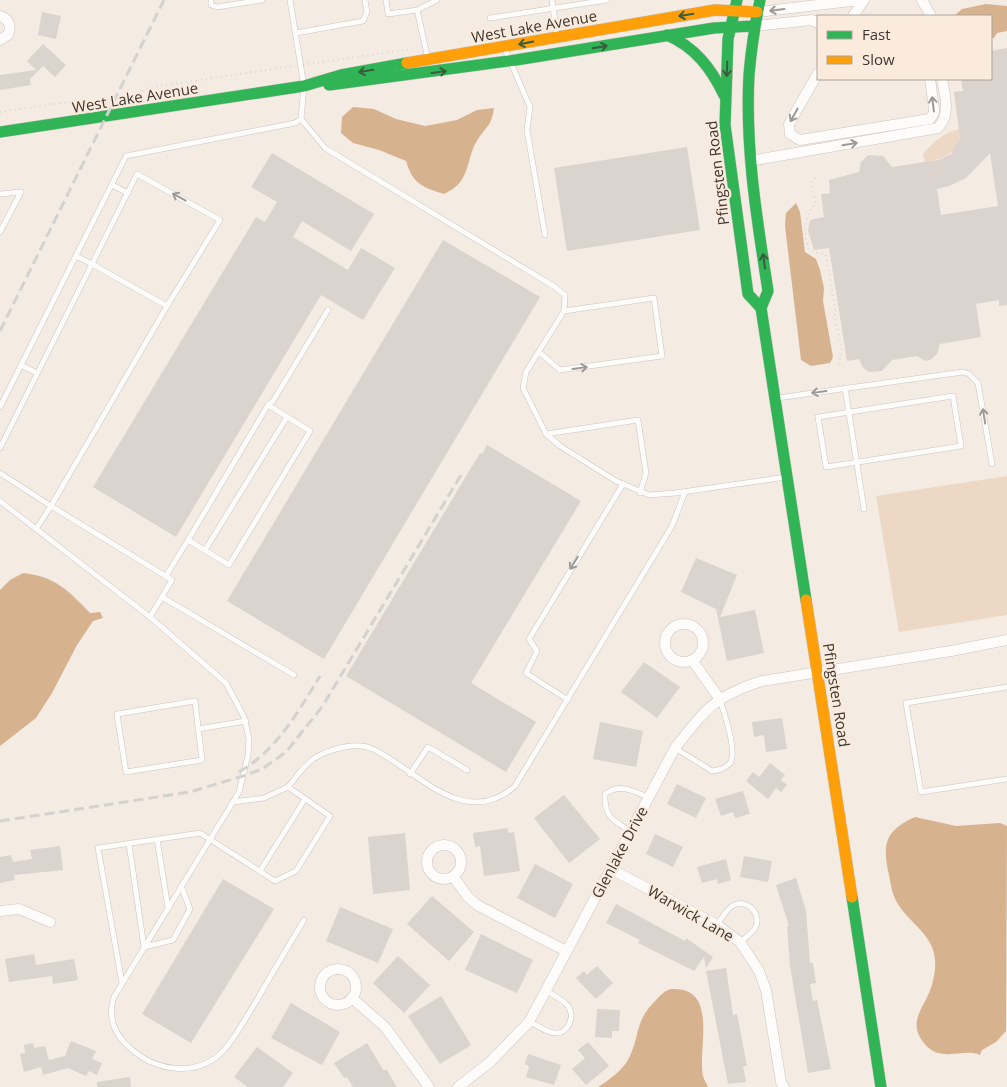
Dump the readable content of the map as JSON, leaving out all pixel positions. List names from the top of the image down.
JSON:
{
  "streets": {
    "main road": ["West Lake Avenue", "Pfingsten Road"],
    "street": ["Glenlake Drive", "Warwick Lane"]
  },
  "crossings": [
    ["West Lake Avenue", "Pfingsten Road"],
    ["Pfingsten Road", "Glenlake Drive"],
    ["Glenlake Drive", "Warwick Lane"]
  ],
  "legend": ["Fast", "Slow"]
}
